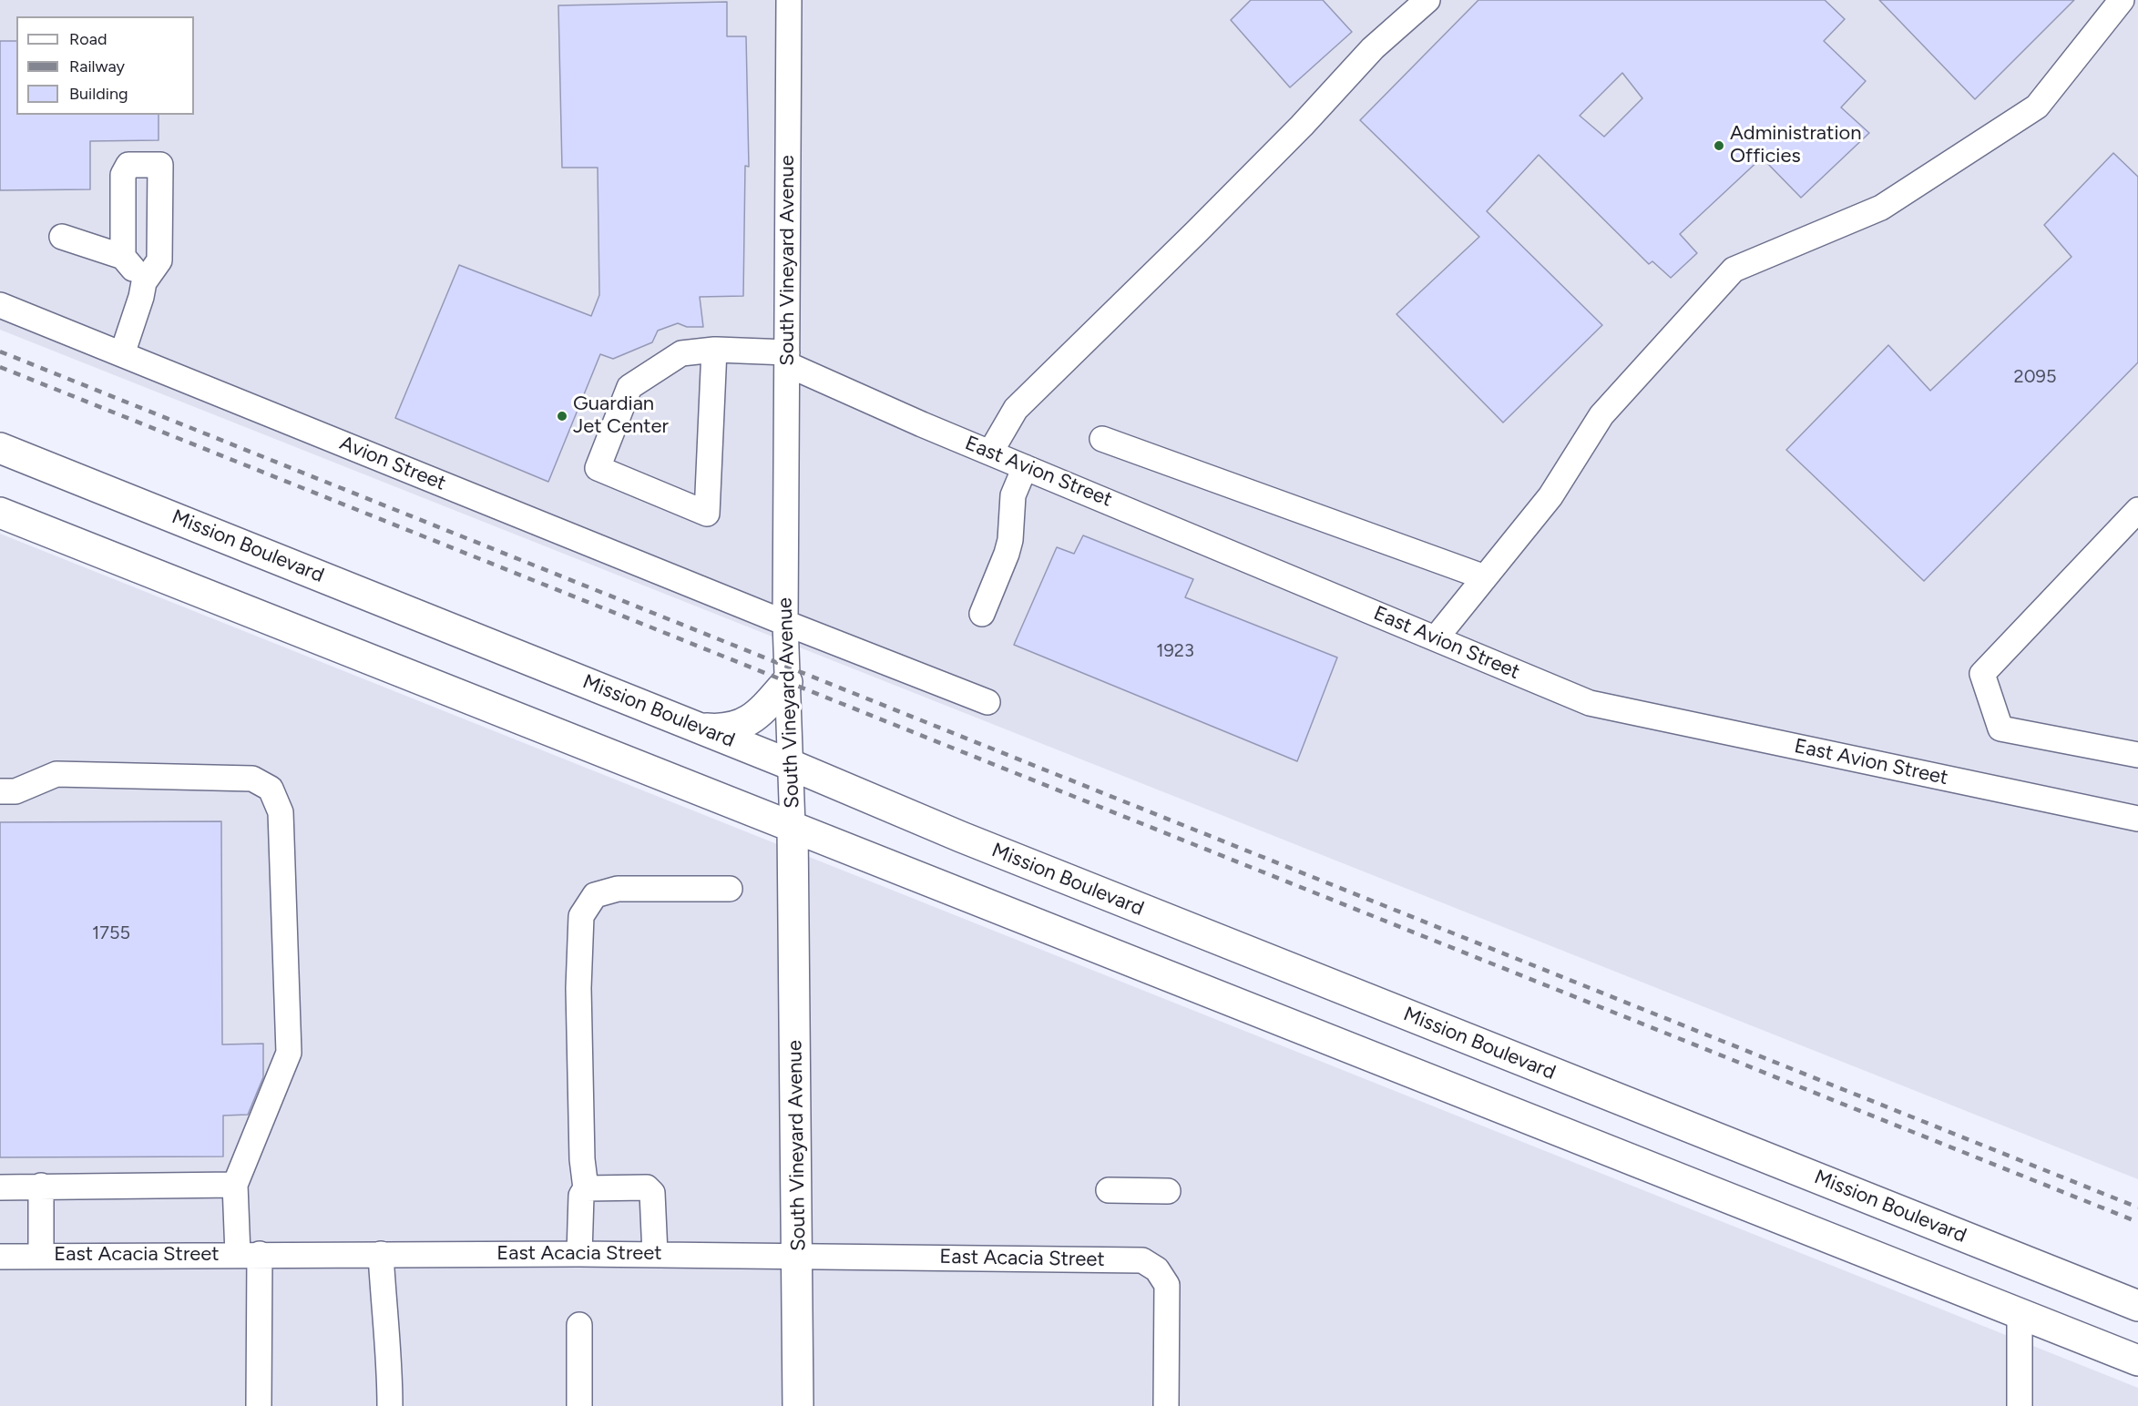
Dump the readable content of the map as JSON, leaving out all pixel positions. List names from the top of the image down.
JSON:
{
  "streets": {
    "main road": ["South Vineyard Avenue", "Mission Boulevard"],
    "street": ["Avion Street", "East Avion Street", "East Acacia Street"]
  },
  "crossings": [
    ["South Vineyard Avenue", "Avion Street"],
    ["South Vineyard Avenue", "East Avion Street"],
    ["South Vineyard Avenue", "Mission Boulevard"],
    ["South Vineyard Avenue", "East Acacia Street"]
  ],
  "places": ["Administration Officies", "Guardian Jet Center"],
  "house_numbers": ["2095", "1923", "1755"],
  "legend": ["Road", "Railway", "Building"]
}
